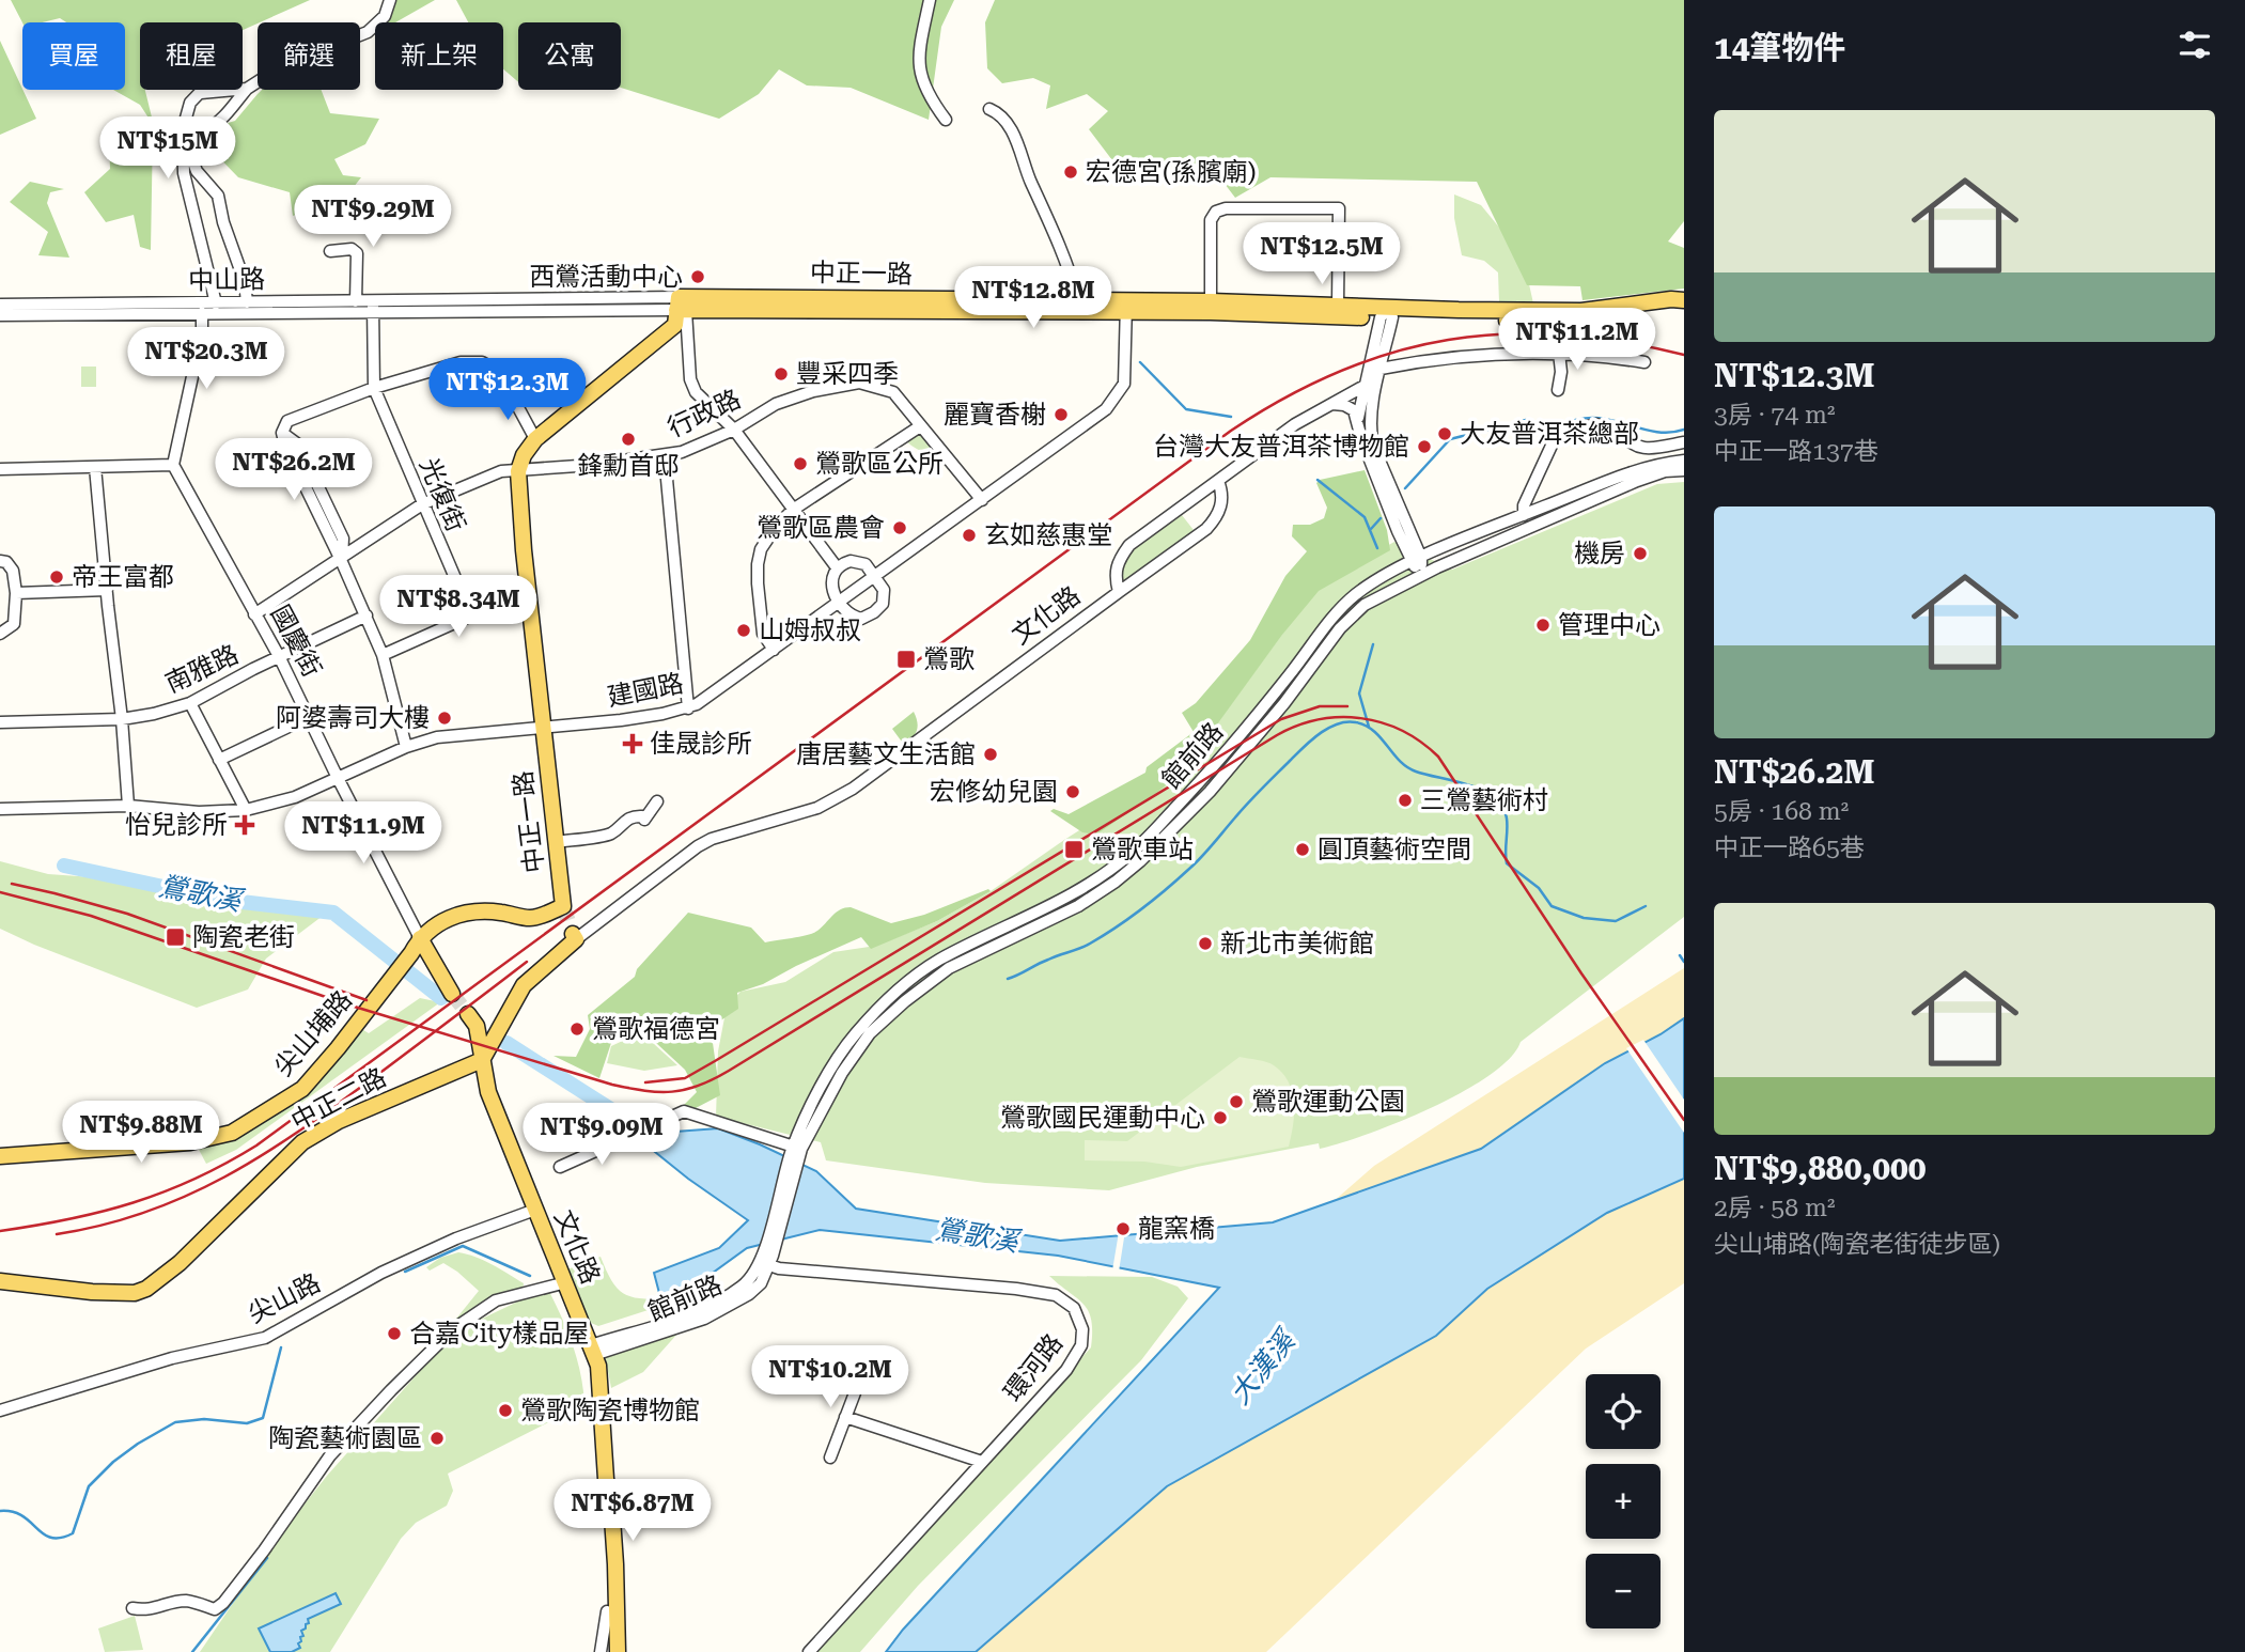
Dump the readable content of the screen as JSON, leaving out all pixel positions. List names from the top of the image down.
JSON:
{
  "streets": {
    "main road": [
      "中正一路",
      "文化路",
      "國慶街",
      "尖山埔路",
      "中正二路"
    ],
    "street": [
      "中山路",
      "行政路",
      "光復街",
      "南雅路",
      "建國路",
      "館前路",
      "尖山路",
      "環河路"
    ]
  },
  "crossings": [
    ["中正一路", "中山路"],
    ["中正一路", "行政路"],
    ["中正一路", "國慶街"],
    ["中正一路", "建國路"],
    ["中正一路", "尖山埔路"],
    ["中山路", "光復街"],
    ["行政路", "光復街"],
    ["行政路", "國慶街"],
    ["文化路", "館前路"],
    ["文化路", "中正二路"],
    ["文化路", "尖山路"],
    ["國慶街", "南雅路"],
    ["國慶街", "建國路"],
    ["國慶街", "尖山埔路"],
    ["館前路", "環河路"]
  ],
  "water": ["鶯歌溪", "大漢溪"],
  "places": {
    "other": [
      "宏德宮(孫臏廟)",
      "西鶯活動中心",
      "豐采四季",
      "麗寶香榭",
      "大友普洱茶總部",
      "鋒勳首邸",
      "台灣大友普洱茶博物館",
      "鶯歌區公所",
      "鶯歌區農會",
      "玄如慈惠堂",
      "機房",
      "帝王富都",
      "管理中心",
      "山姆叔叔",
      "阿婆壽司大樓",
      "唐居藝文生活館",
      "宏修幼兒園",
      "三鶯藝術村",
      "圓頂藝術空間",
      "新北市美術館",
      "鶯歌福德宮",
      "鶯歌運動公園",
      "鶯歌國民運動中心",
      "龍窯橋",
      "合嘉City樣品屋",
      "鶯歌陶瓷博物館",
      "陶瓷藝術園區"
    ],
    "transit": ["鶯歌", "鶯歌車站", "陶瓷老街"],
    "health": ["佳晟診所", "怡兒診所"]
  },
  "page": {
    "heading": "14筆物件",
    "chip": [
      "買屋",
      "租屋",
      "篩選",
      "新上架",
      "公寓"
    ],
    "list": [
      {
        "name": "NT$12.3M",
        "note": "3房 · 74 m² · 中正一路137巷"
      },
      {
        "name": "NT$26.2M",
        "note": "5房 · 168 m² · 中正一路65巷"
      },
      {
        "name": "NT$9,880,000",
        "note": "2房 · 58 m² · 尖山埔路(陶瓷老街徒步區)"
      }
    ],
    "price": [
      "NT$15M",
      "NT$9.29M",
      "NT$12.5M",
      "NT$12.8M",
      "NT$11.2M",
      "NT$20.3M",
      "NT$12.3M",
      "NT$26.2M",
      "NT$8.34M",
      "NT$11.9M",
      "NT$9.88M",
      "NT$9.09M",
      "NT$10.2M",
      "NT$6.87M"
    ],
    "map_buttons": ["+", "−"]
  }
}
